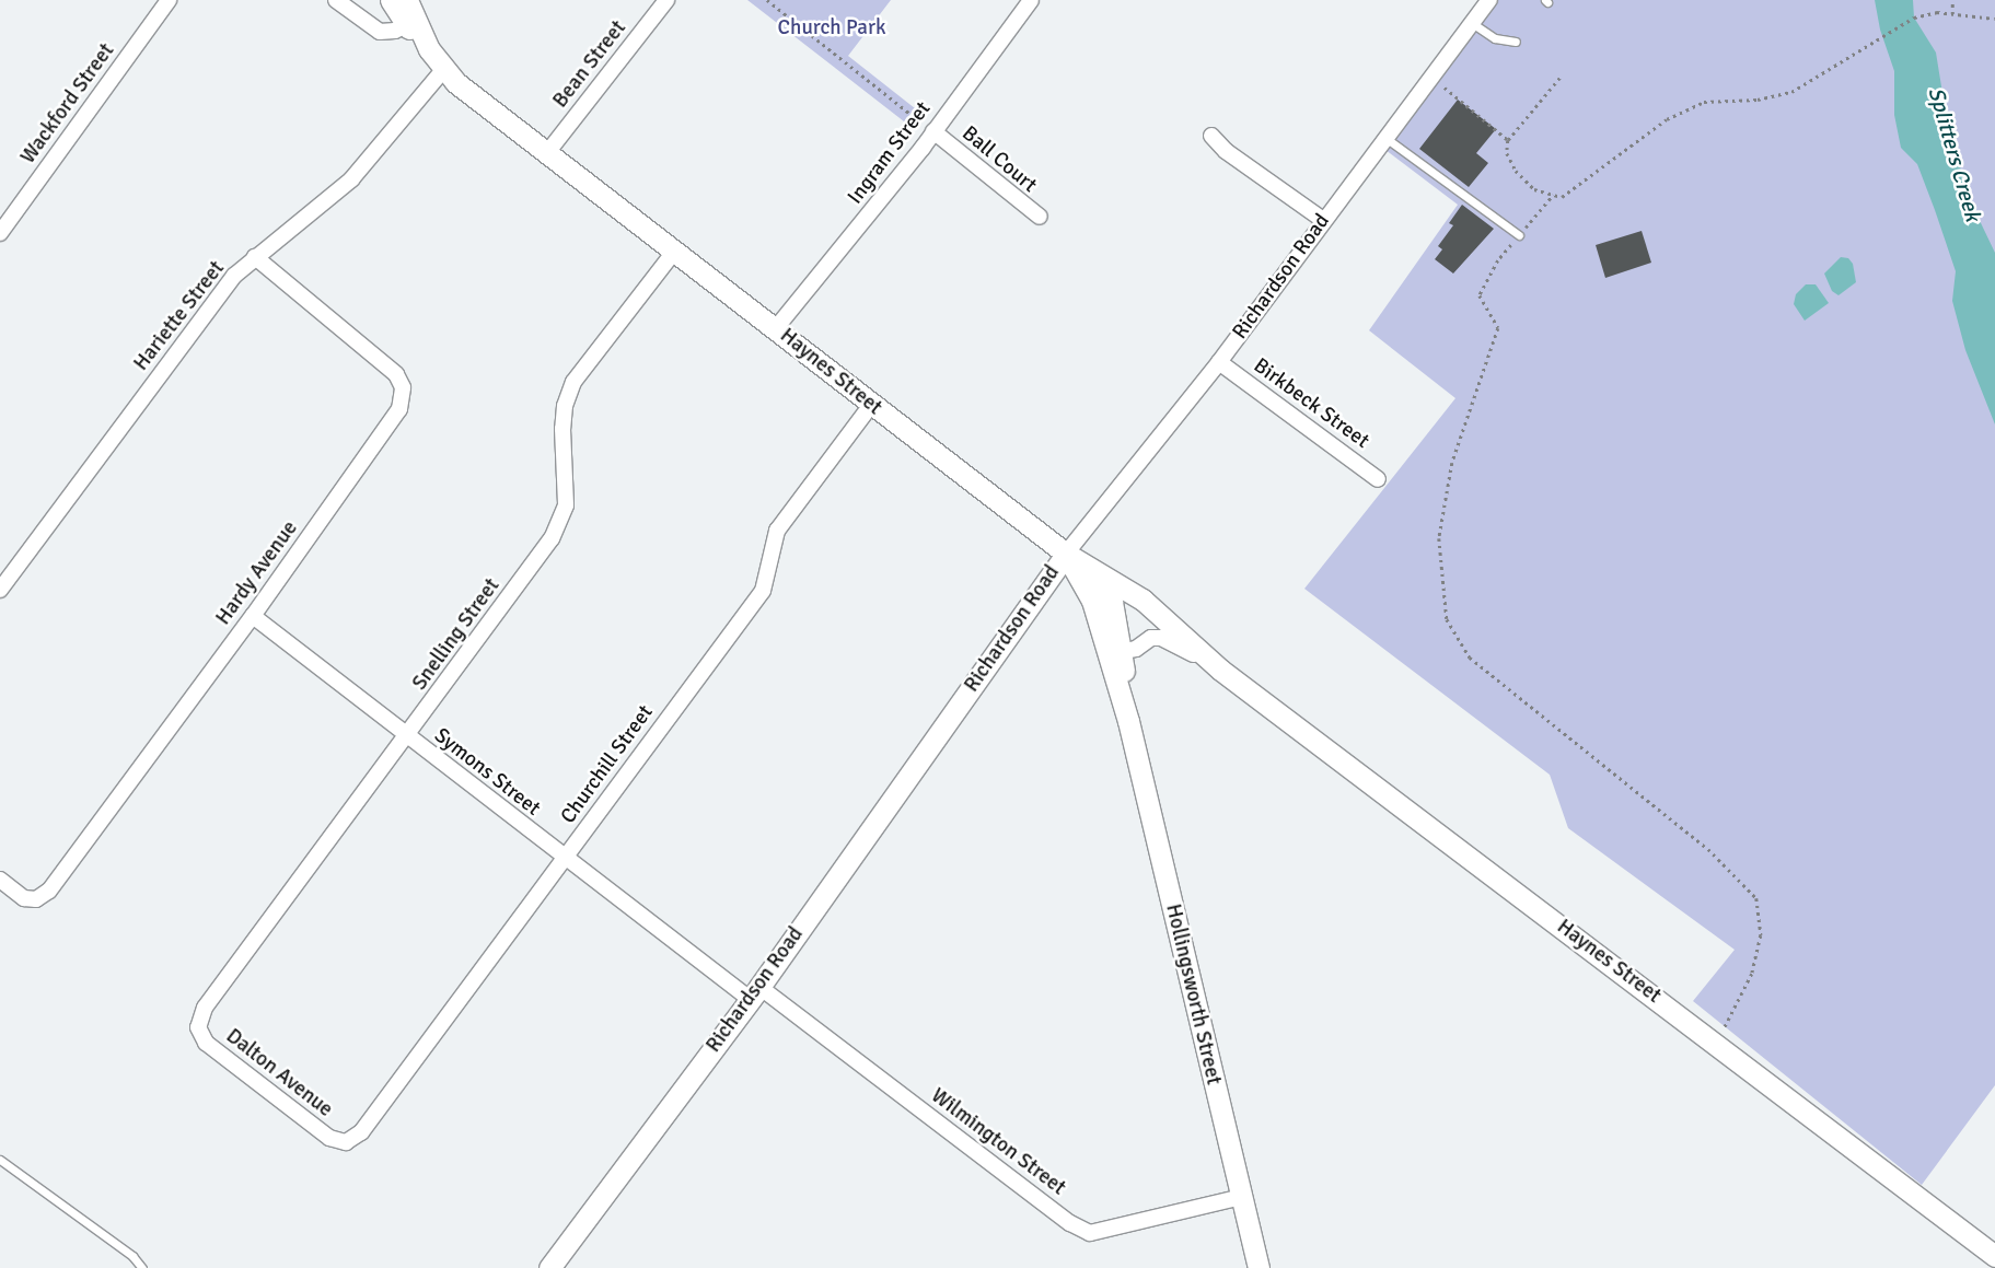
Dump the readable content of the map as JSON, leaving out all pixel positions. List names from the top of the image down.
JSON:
{
  "streets": {
    "street": [
      "Bean Street",
      "Wackford Street",
      "Ingram Street",
      "Ball Court",
      "Richardson Road",
      "Hariette Street",
      "Haynes Street",
      "Birkbeck Street",
      "Hardy Avenue",
      "Snelling Street",
      "Churchill Street",
      "Symons Street",
      "Hollingsworth Street",
      "Dalton Avenue",
      "Wilmington Street"
    ]
  },
  "crossings": [
    ["Bean Street", "Haynes Street"],
    ["Ingram Street", "Ball Court"],
    ["Ingram Street", "Haynes Street"],
    ["Richardson Road", "Haynes Street"],
    ["Richardson Road", "Birkbeck Street"],
    ["Richardson Road", "Symons Street"],
    ["Richardson Road", "Hollingsworth Street"],
    ["Richardson Road", "Wilmington Street"],
    ["Hariette Street", "Haynes Street"],
    ["Hariette Street", "Hardy Avenue"],
    ["Haynes Street", "Snelling Street"],
    ["Haynes Street", "Churchill Street"],
    ["Haynes Street", "Hollingsworth Street"],
    ["Hardy Avenue", "Symons Street"],
    ["Snelling Street", "Symons Street"],
    ["Snelling Street", "Dalton Avenue"],
    ["Churchill Street", "Symons Street"],
    ["Churchill Street", "Dalton Avenue"],
    ["Symons Street", "Wilmington Street"],
    ["Hollingsworth Street", "Wilmington Street"]
  ],
  "water": ["Splitters Creek"],
  "parks": ["Church Park"]
}
